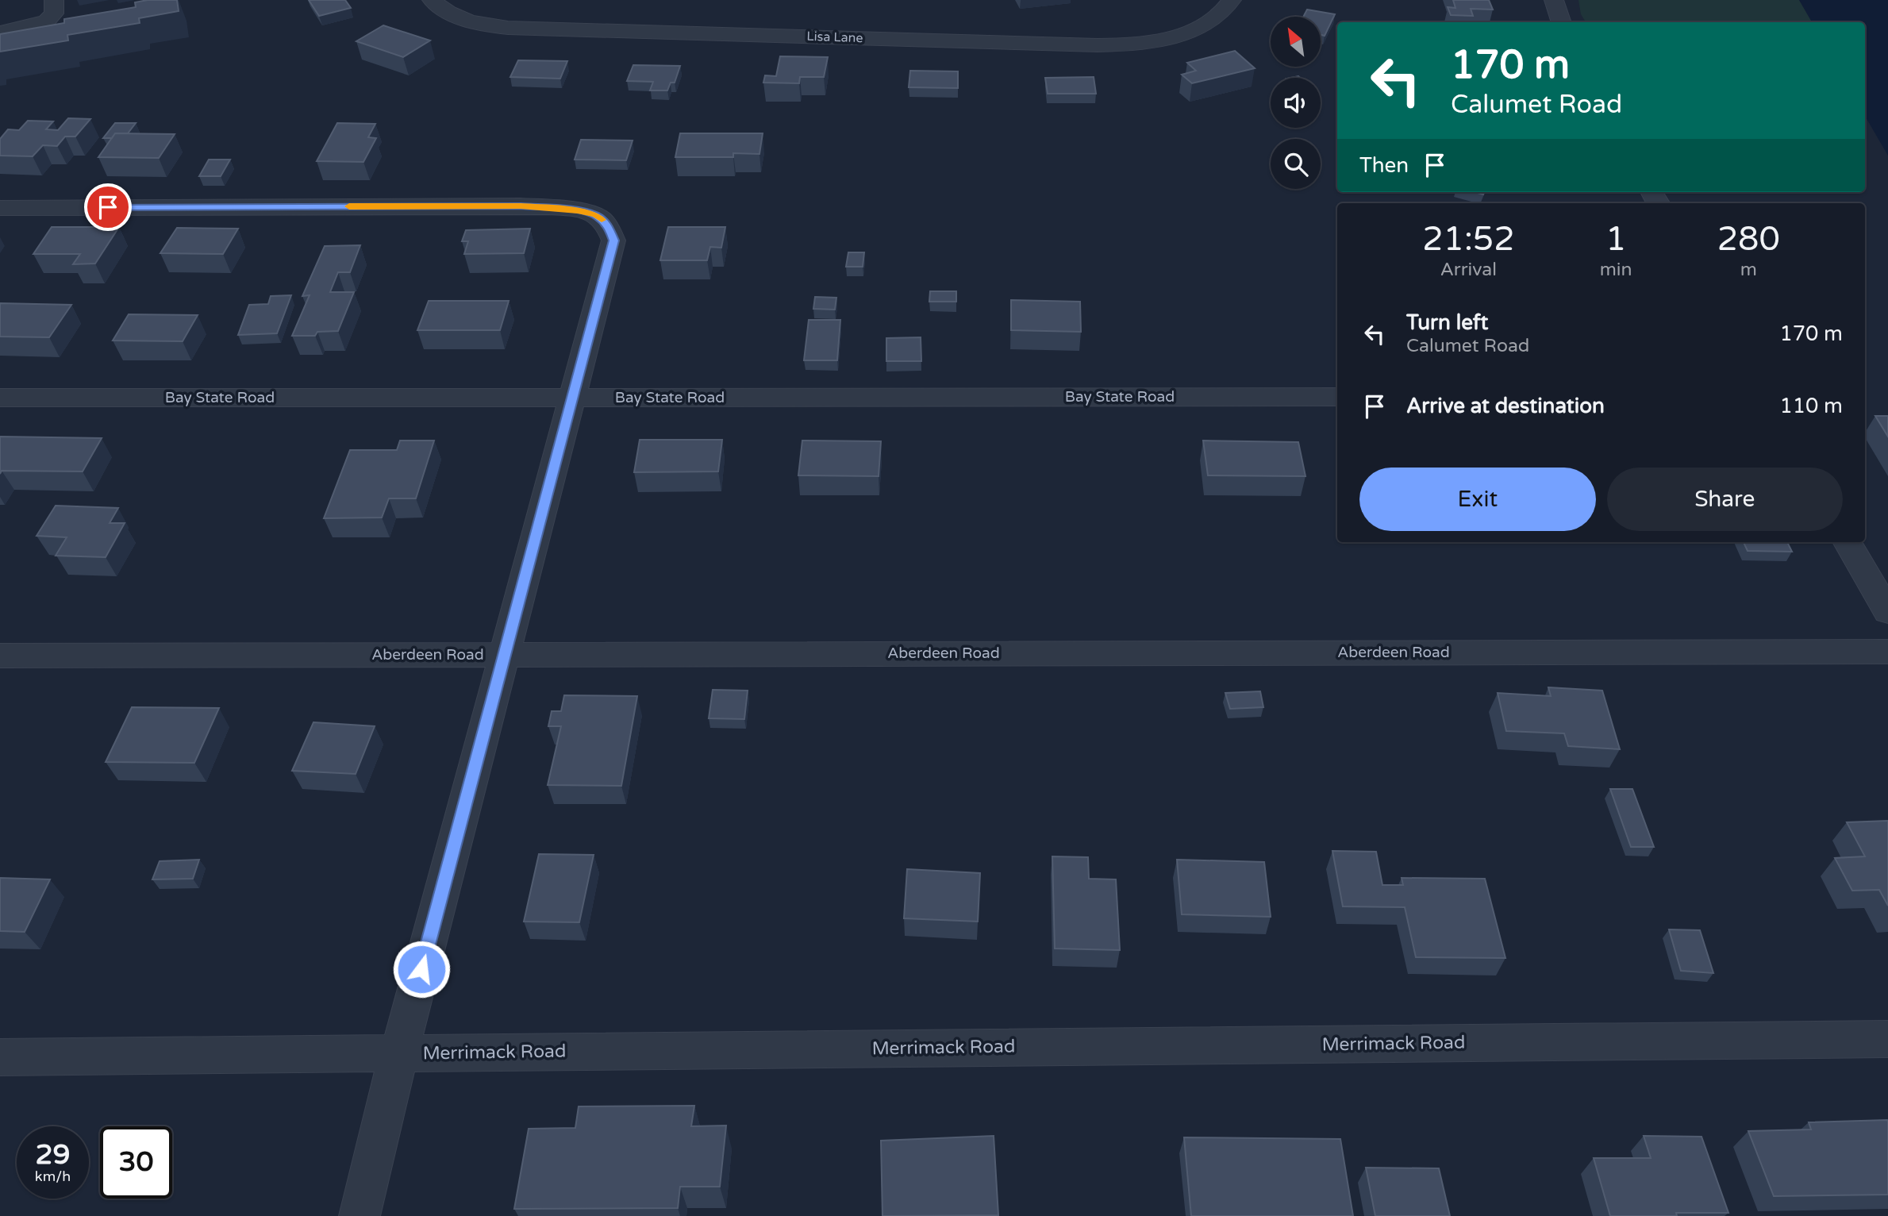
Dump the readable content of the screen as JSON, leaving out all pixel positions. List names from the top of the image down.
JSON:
{
  "streets": {
    "street": [
      "Lisa Lane",
      "Bay State Road",
      "Aberdeen Road",
      "Merrimack Road"
    ]
  },
  "north": "top left",
  "page": {
    "turn": ["170 m", "Calumet Road"],
    "then": "Then",
    "eta": [
      "21:52",
      "Arrival",
      "1",
      "min",
      "280",
      "m"
    ],
    "list": [
      {
        "name": "Turn left",
        "note": "Calumet Road",
        "value": "170 m"
      },
      {
        "name": "Arrive at destination",
        "value": "110 m"
      }
    ],
    "buttons": ["Exit", "Share"],
    "speed": "29 km/h",
    "limit": "30"
  }
}
